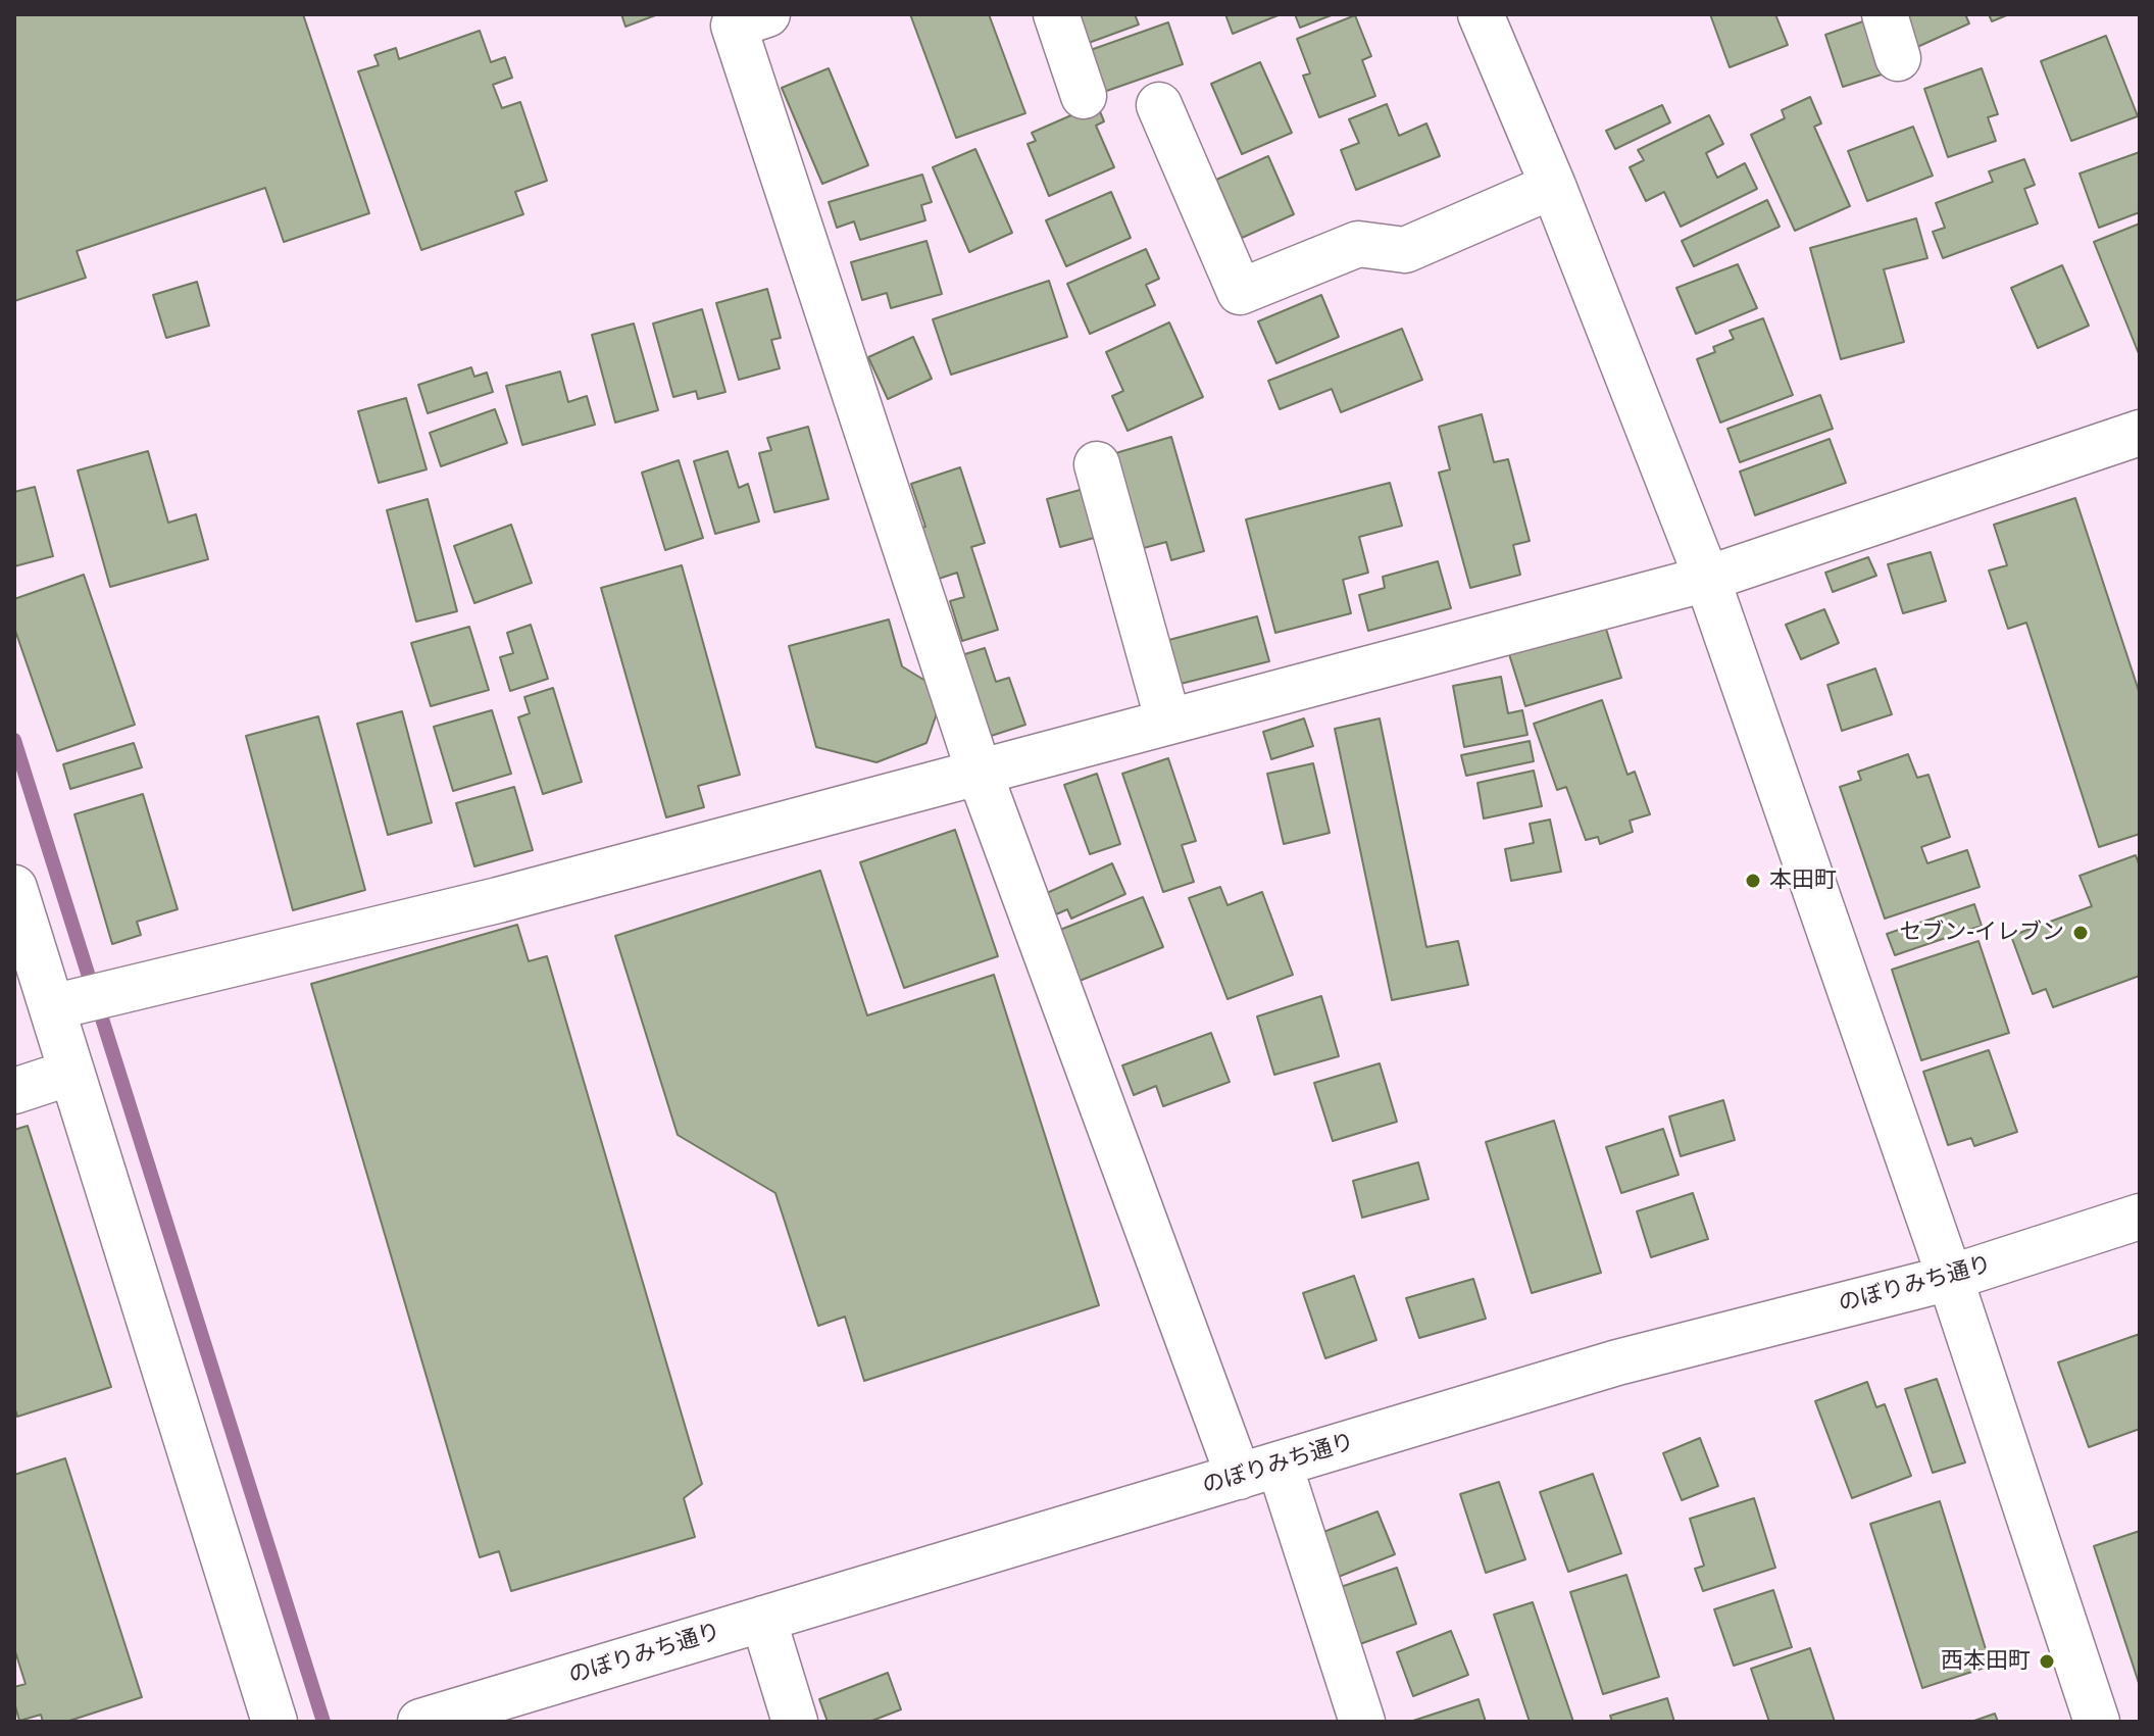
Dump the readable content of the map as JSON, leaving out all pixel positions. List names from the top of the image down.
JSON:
{
  "streets": {
    "street": ["のぼりみち通り"]
  },
  "places": ["本田町", "セブン-イレブン", "西本田町"]
}
